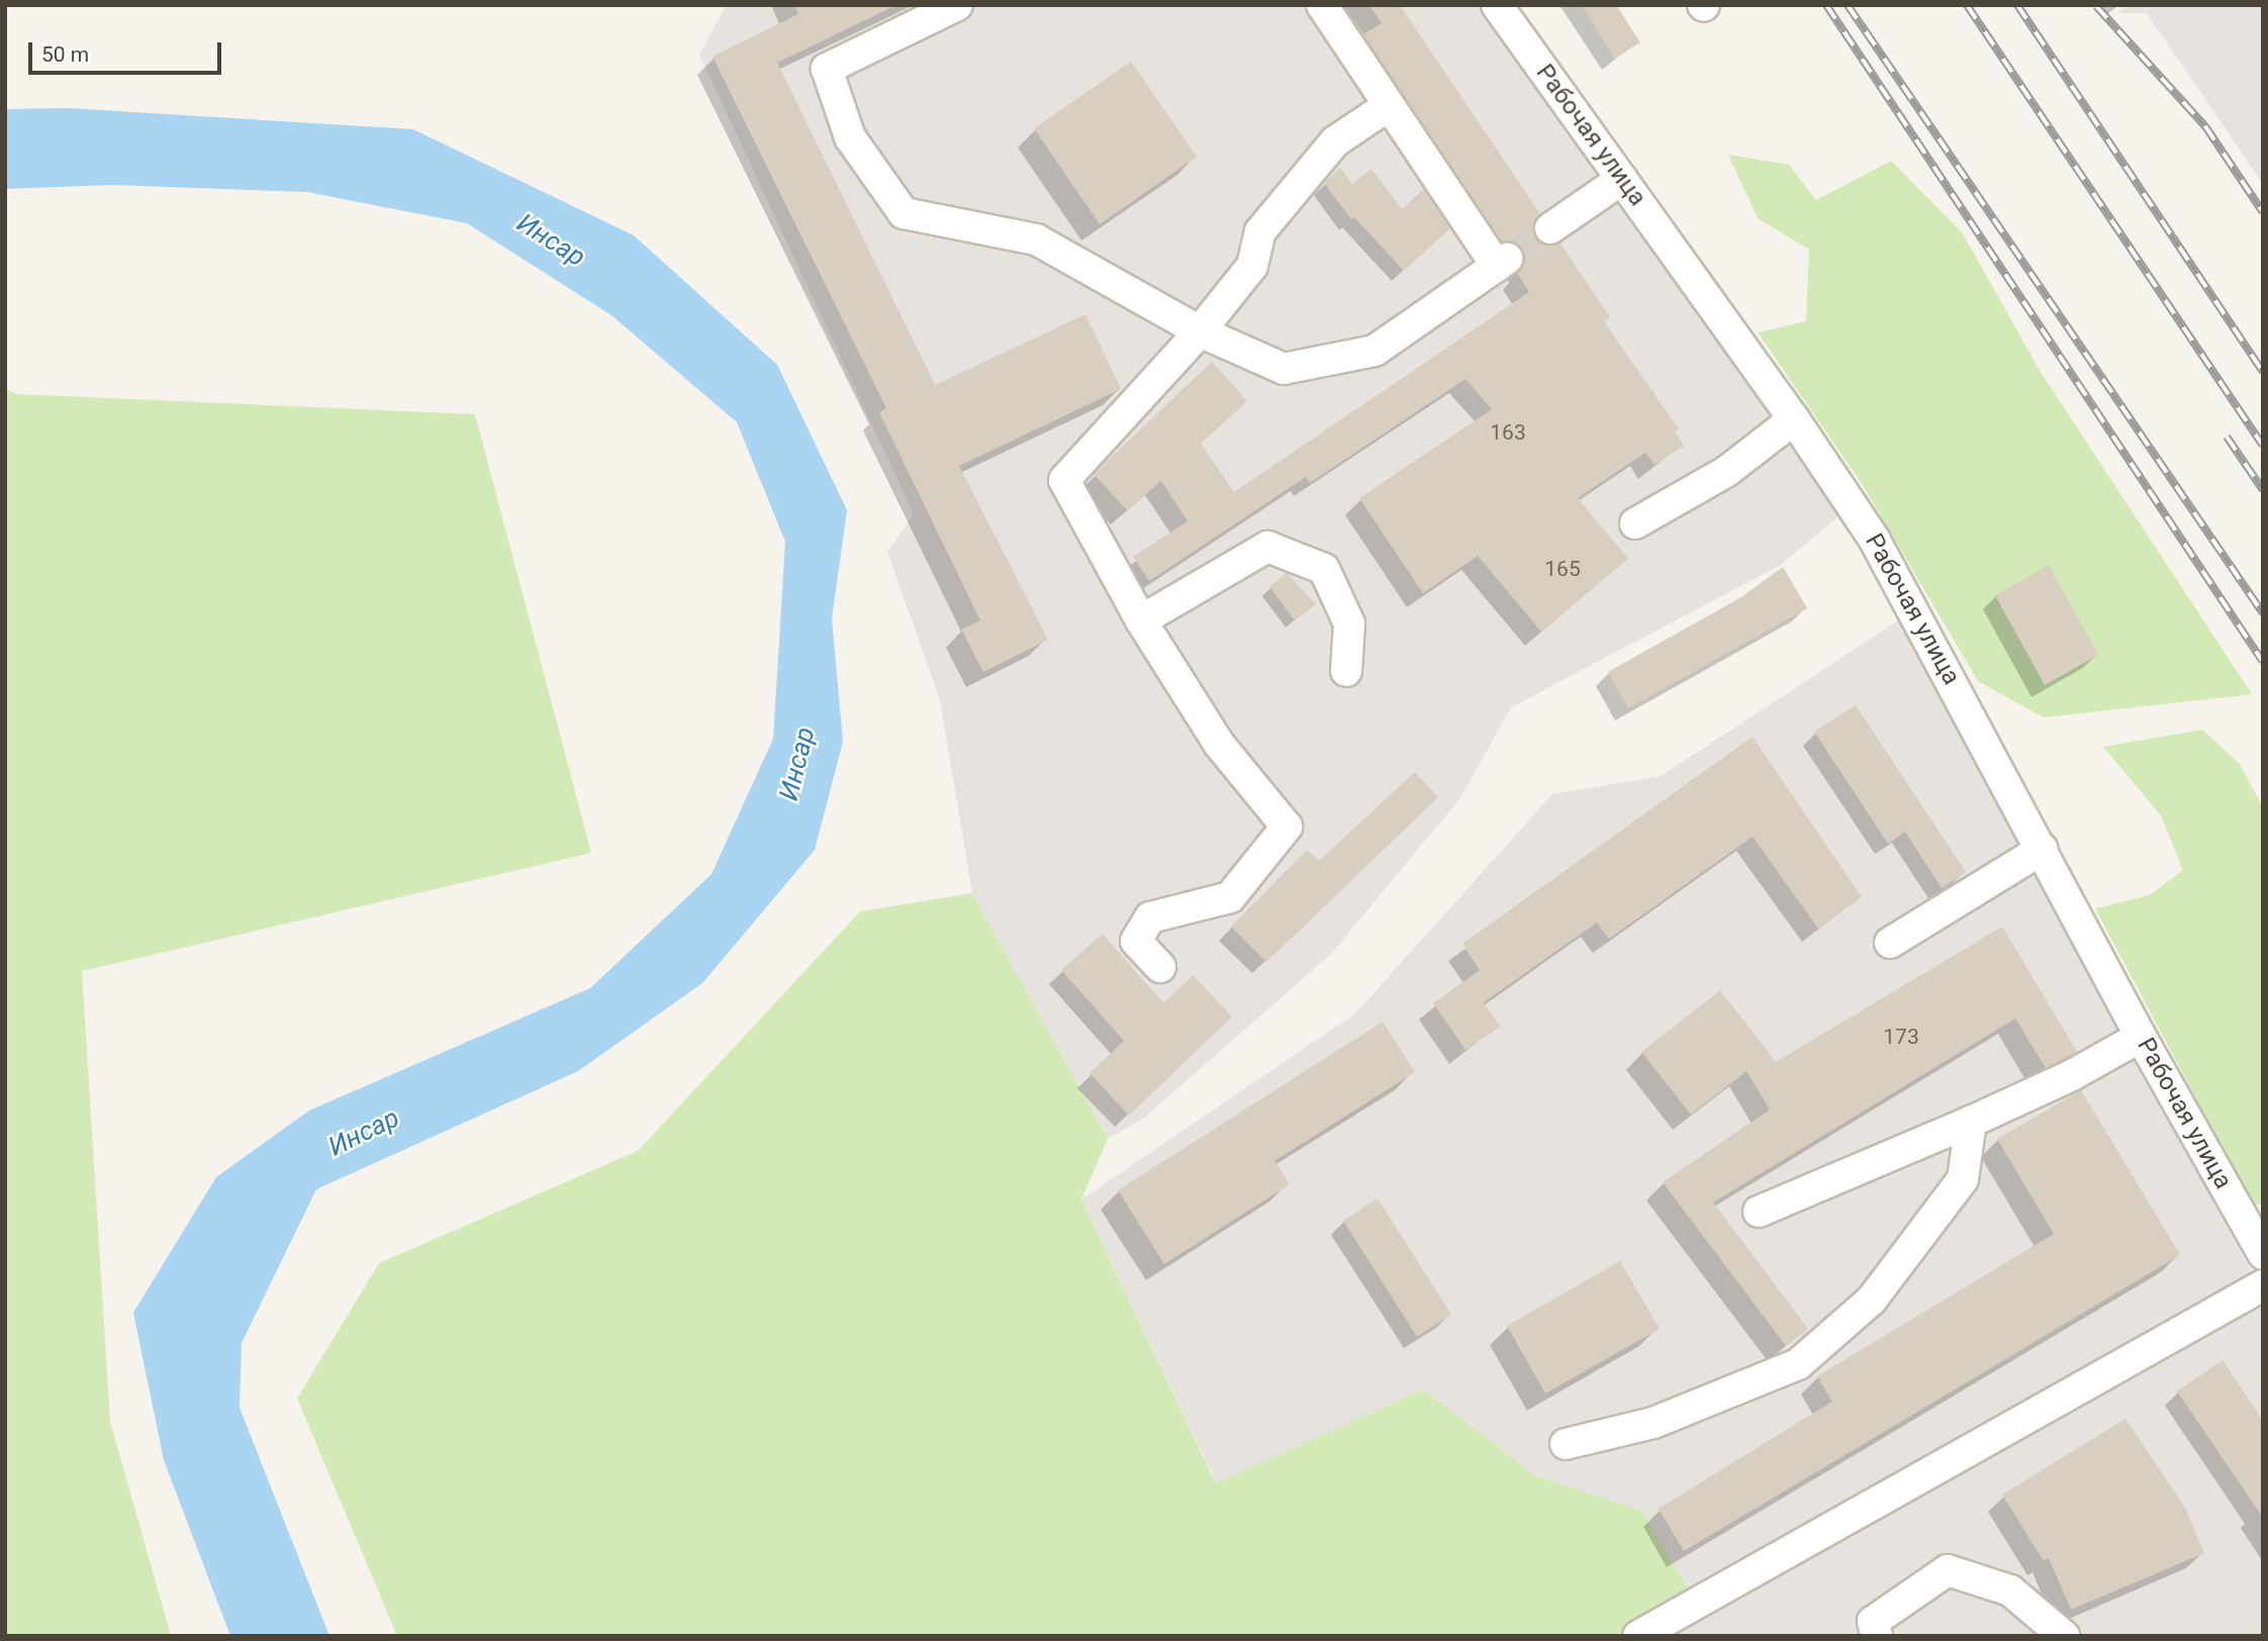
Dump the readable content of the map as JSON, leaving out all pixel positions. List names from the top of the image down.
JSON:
{
  "streets": {
    "street": ["Рабочая улица"]
  },
  "water": ["Инсар"],
  "house_numbers": ["163", "165", "173"],
  "scale_bar": "50 m"
}
